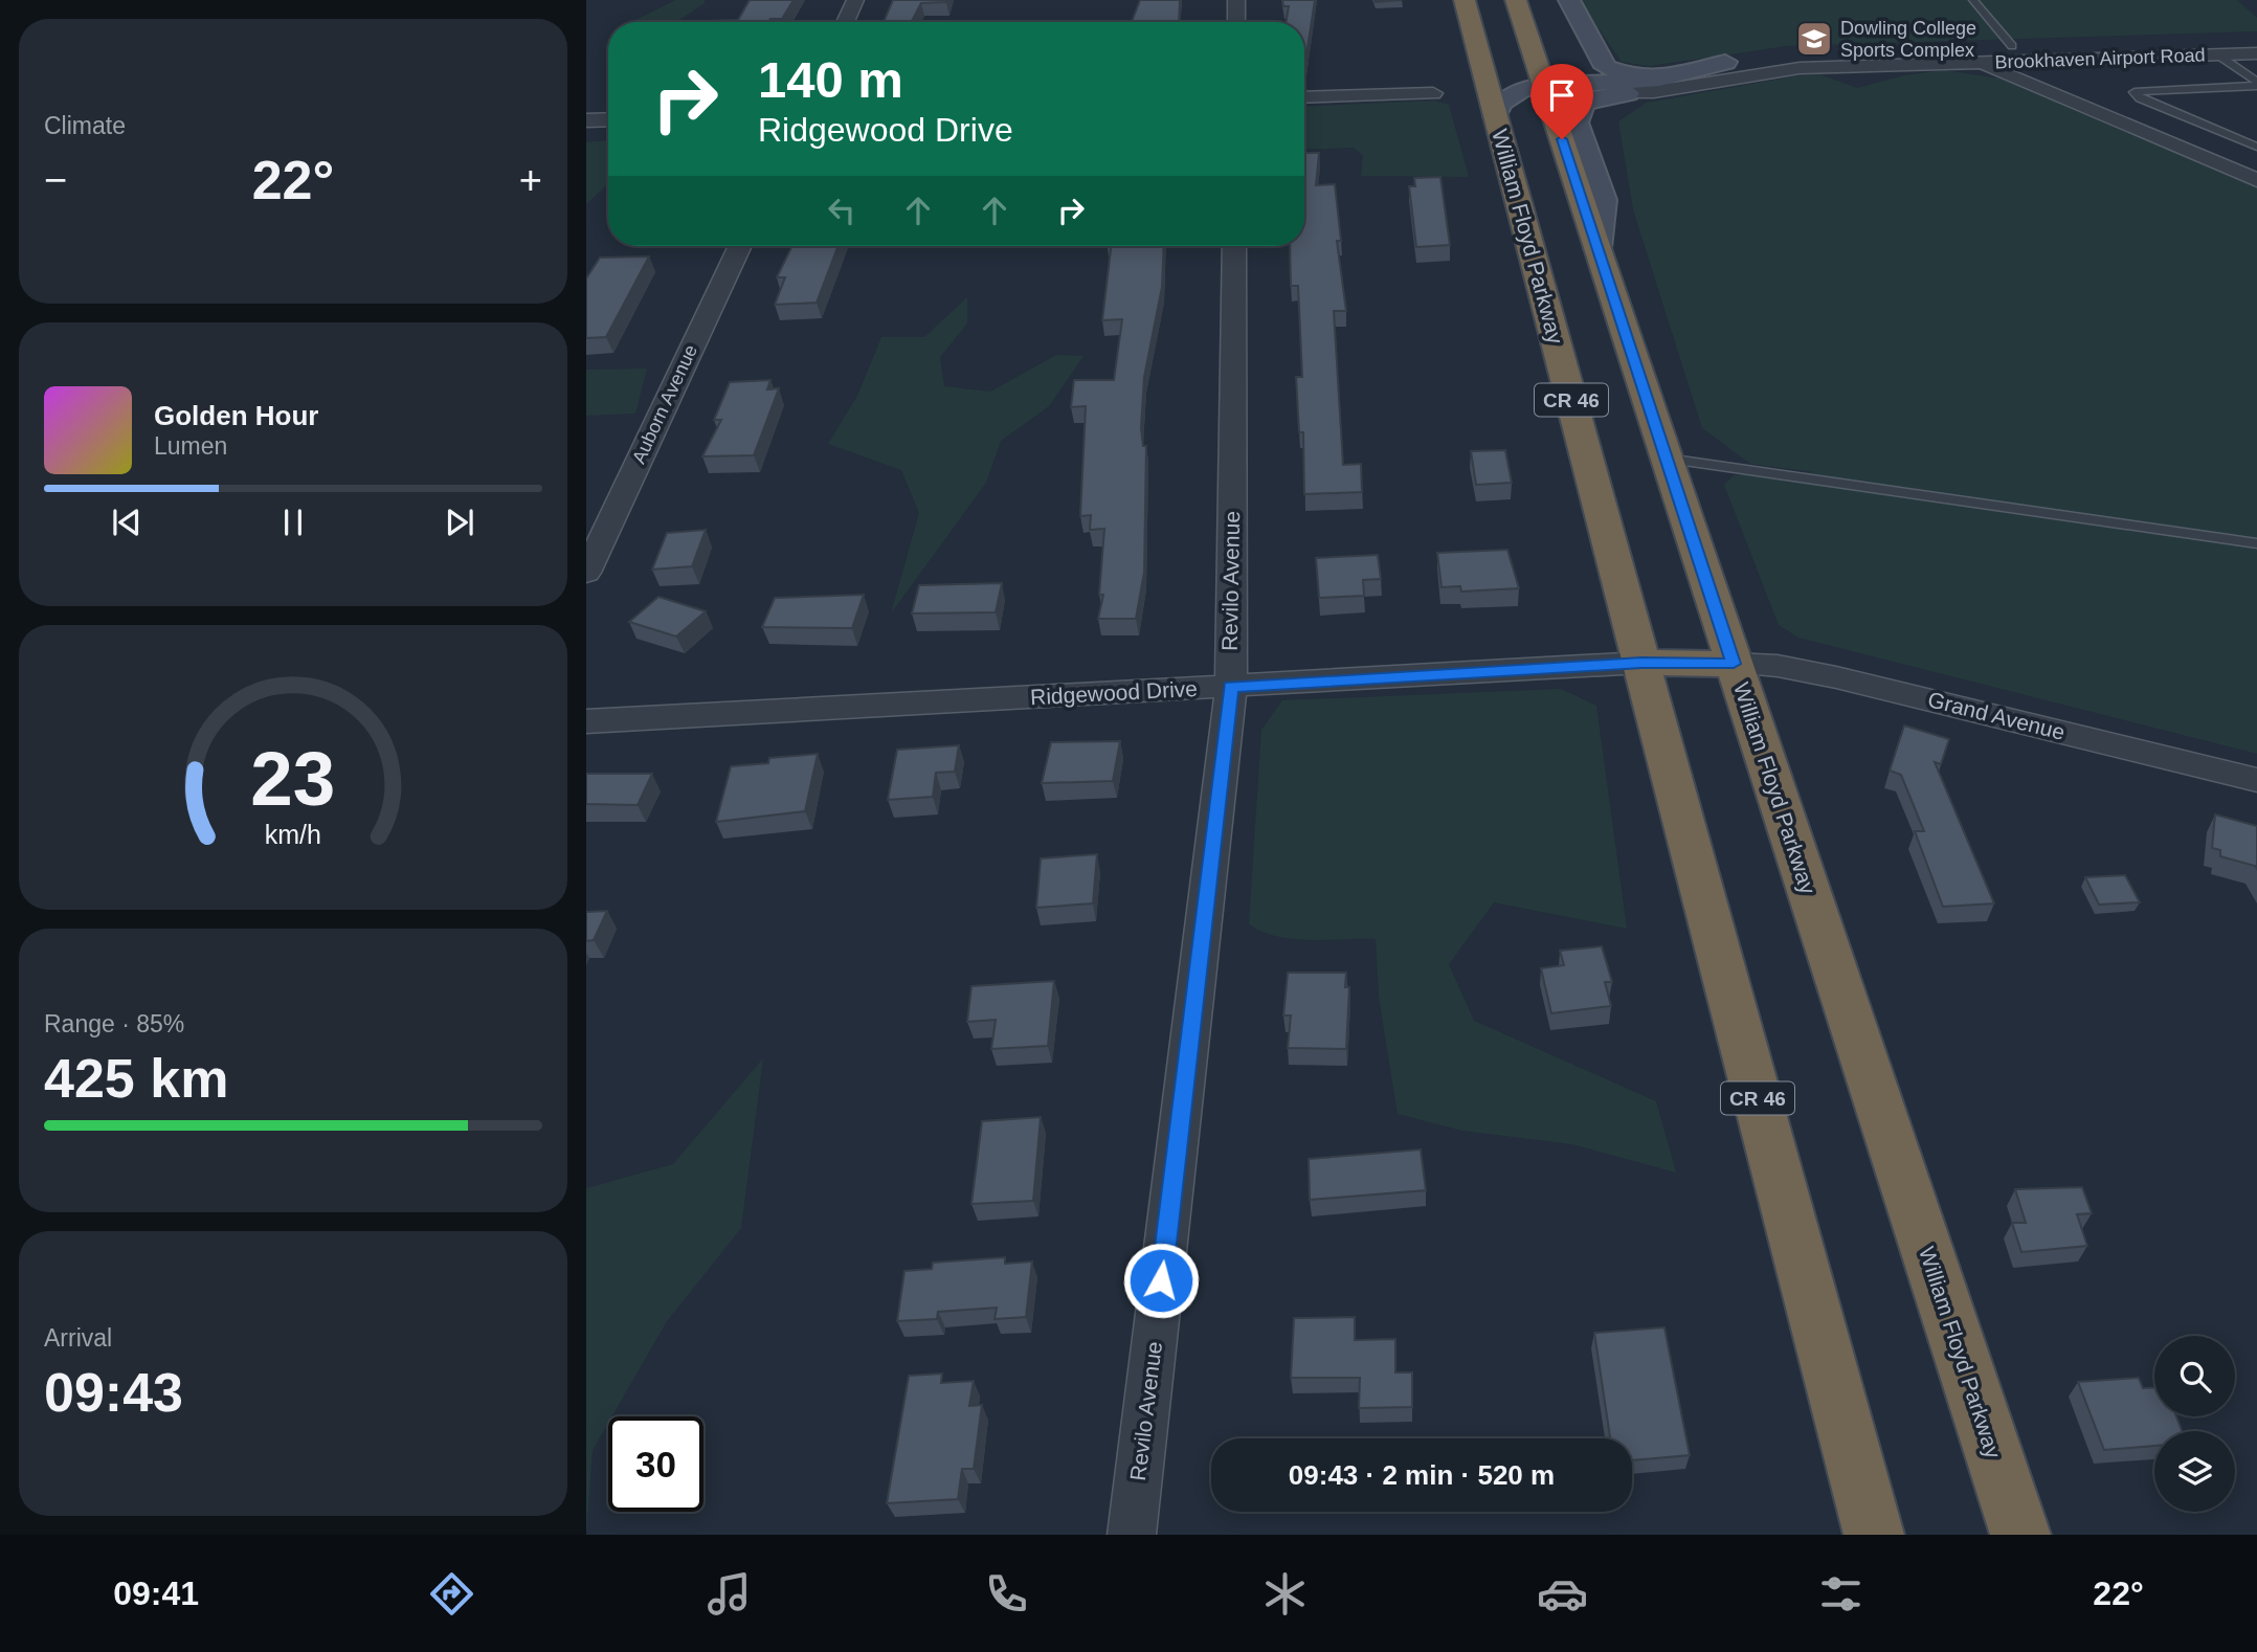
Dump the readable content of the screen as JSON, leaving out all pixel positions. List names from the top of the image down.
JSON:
{
  "streets": {
    "highway": ["William Floyd Parkway", "CR 46"],
    "street": [
      "Brookhaven Airport Road",
      "Auborn Avenue",
      "Revilo Avenue",
      "Ridgewood Drive",
      "Grand Avenue"
    ]
  },
  "crossings": [
    ["William Floyd Parkway", "Ridgewood Drive"],
    ["William Floyd Parkway", "Grand Avenue"],
    ["Revilo Avenue", "Ridgewood Drive"]
  ],
  "places": {
    "school or university": ["Dowling College Sports Complex"]
  },
  "page": {
    "tile": [
      "Climate",
      ["Range · 85%", "425 km"],
      ["Arrival", "09:43"]
    ],
    "turn": ["140 m", "Ridgewood Drive"],
    "heat": ["−", "22°", "+"],
    "song": ["Golden Hour", "Lumen"],
    "limit": "30",
    "trip": "09:43 · 2 min · 520 m",
    "tabs": ["09:41", "22°"],
    "gauge": ["23", "km/h"]
  }
}
